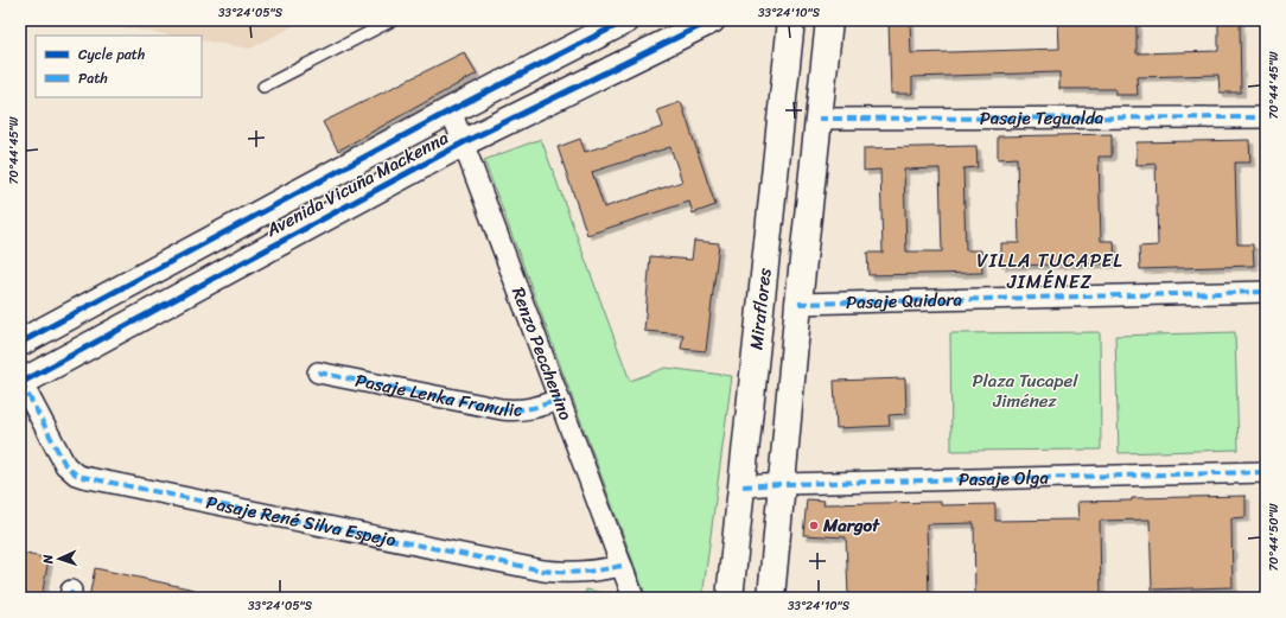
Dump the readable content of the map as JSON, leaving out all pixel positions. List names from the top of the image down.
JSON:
{
  "streets": {
    "street": [
      "Pasaje Tegualda",
      "Avenida Vicuña Mackenna",
      "Pasaje Quidora",
      "Miraflores",
      "Renzo Pecchenino",
      "Pasaje Lenka Franulic",
      "Pasaje Olga",
      "Pasaje René Silva Espejo"
    ]
  },
  "crossings": [
    ["Pasaje Tegualda", "Miraflores"],
    ["Avenida Vicuña Mackenna", "Renzo Pecchenino"],
    ["Avenida Vicuña Mackenna", "Pasaje René Silva Espejo"],
    ["Pasaje Quidora", "Miraflores"],
    ["Miraflores", "Pasaje Olga"],
    ["Renzo Pecchenino", "Pasaje Lenka Franulic"],
    ["Renzo Pecchenino", "Pasaje René Silva Espejo"]
  ],
  "districts": ["VILLA TUCAPEL JIMÉNEZ"],
  "parks": ["Plaza Tucapel Jiménez"],
  "places": ["Margot"],
  "legend": ["Cycle path", "Path"],
  "north": "left",
  "coordinates": [
    "33°24'05\"S",
    "33°24'10\"S",
    "70°44'45\"W",
    "70°44'50\"W"
  ]
}
